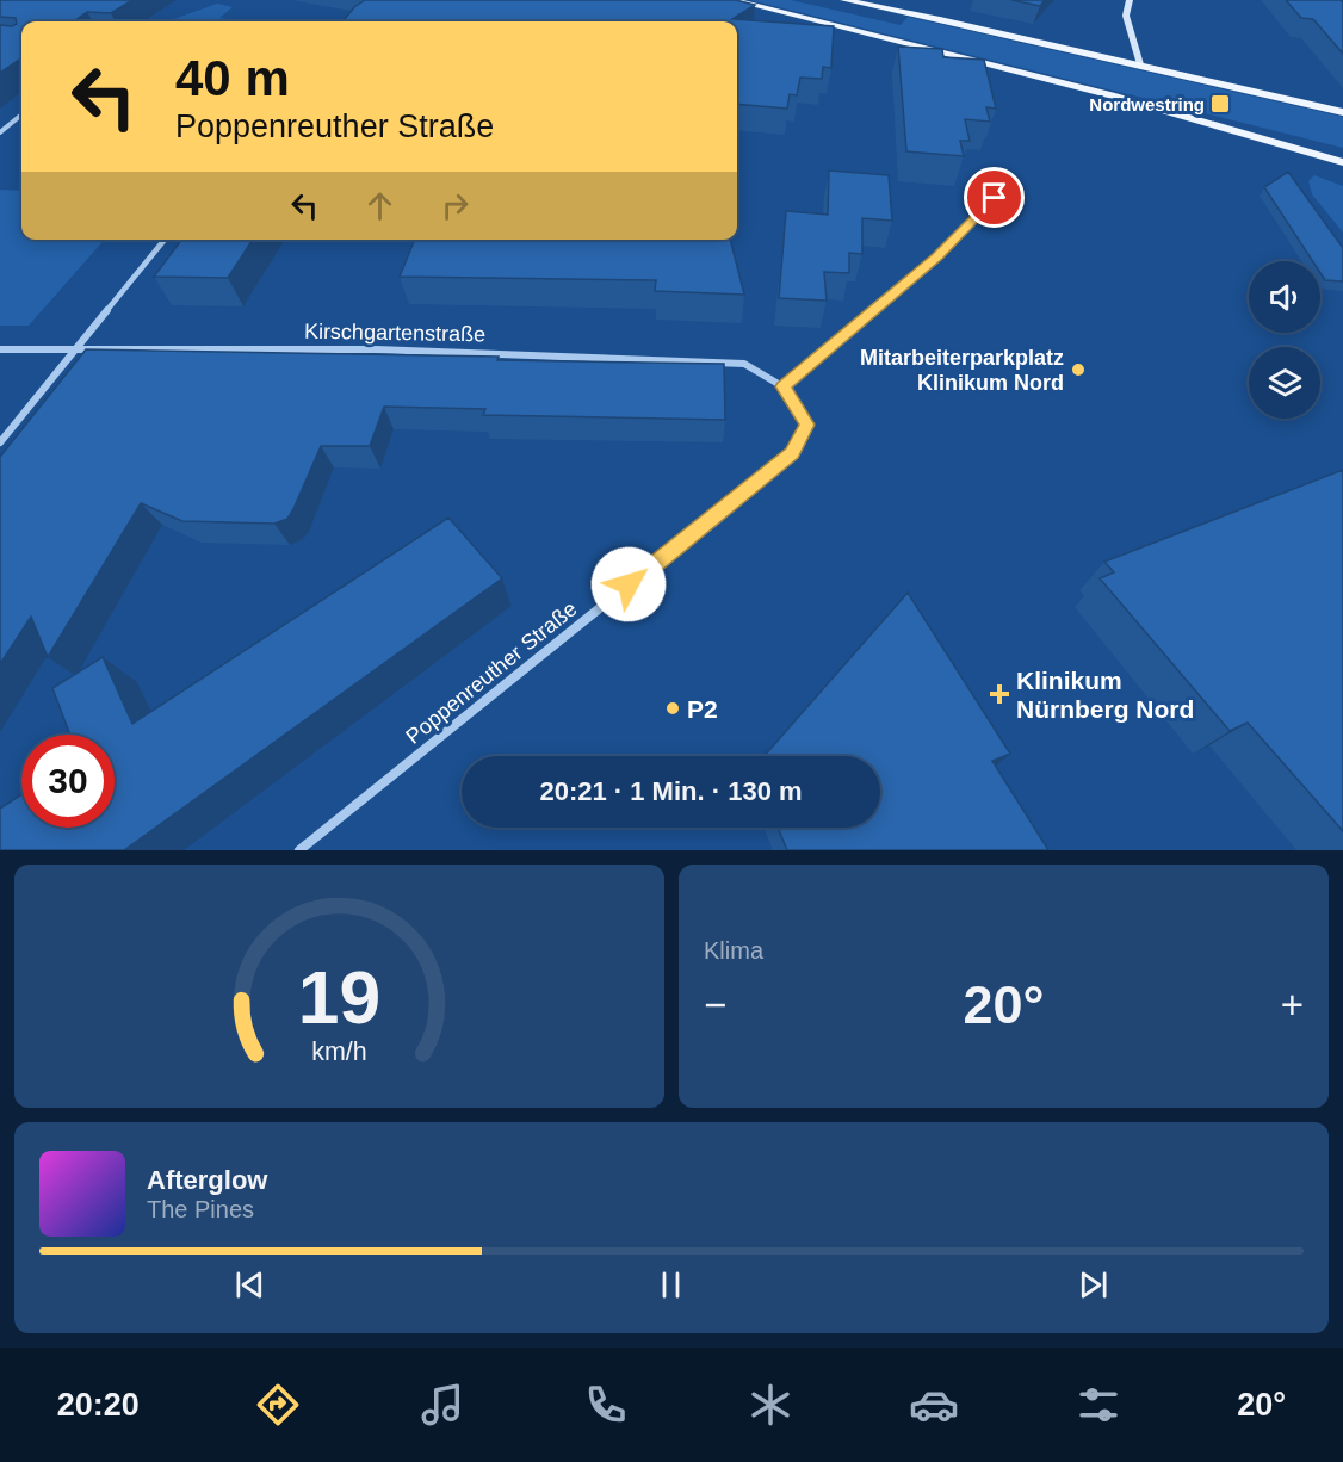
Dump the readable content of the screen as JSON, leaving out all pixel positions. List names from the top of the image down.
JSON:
{
  "streets": {
    "street": ["Kirschgartenstraße", "Poppenreuther Straße"]
  },
  "crossings": [
    ["Kirschgartenstraße", "Poppenreuther Straße"]
  ],
  "places": {
    "transit": ["Nordwestring"],
    "other": ["Mitarbeiterparkplatz Klinikum Nord", "P2"],
    "health": ["Klinikum Nürnberg Nord"]
  },
  "page": {
    "turn": ["40 m", "Poppenreuther Straße"],
    "limit": "30",
    "trip": "20:21 · 1 Min. · 130 m",
    "tile": "Klima",
    "heat": ["−", "20°", "+"],
    "song": ["Afterglow", "The Pines"],
    "tabs": ["20:20", "20°"],
    "gauge": ["19", "km/h"]
  }
}
